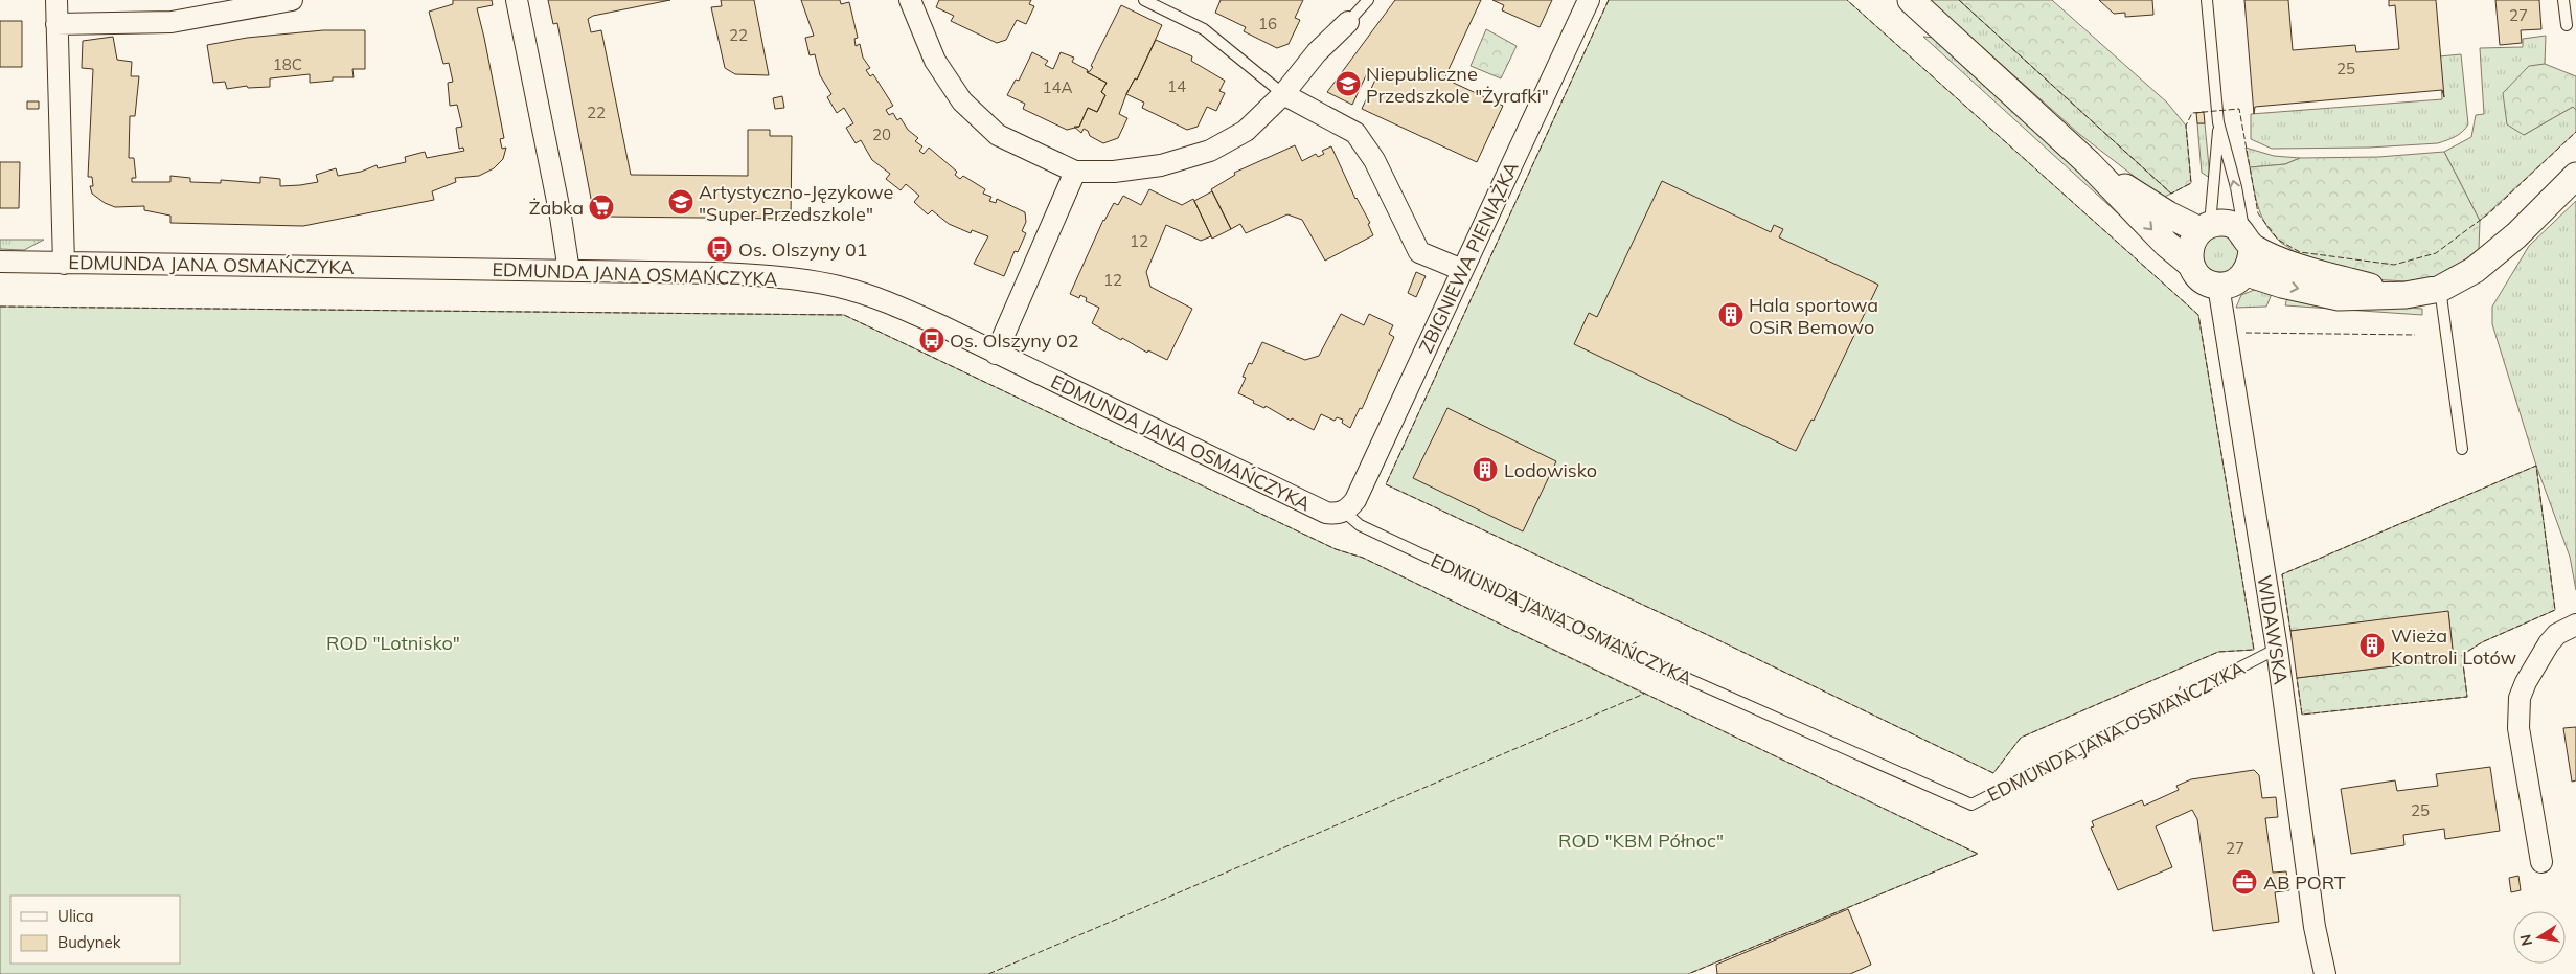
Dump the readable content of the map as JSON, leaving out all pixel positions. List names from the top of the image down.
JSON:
{
  "streets": {
    "street": ["ZBIGNIEWA PIENIĄŻKA", "EDMUNDA JANA OSMAŃCZYKA", "WIDAWSKA"]
  },
  "crossings": [
    ["ZBIGNIEWA PIENIĄŻKA", "EDMUNDA JANA OSMAŃCZYKA"],
    ["EDMUNDA JANA OSMAŃCZYKA", "WIDAWSKA"]
  ],
  "parks": ["ROD \"Lotnisko\"", "ROD \"KBM Północ\""],
  "places": {
    "school or university": ["Niepubliczne Przedszkole \"Żyrafki\"", "Artystyczno-Językowe \"Super Przedszkole\""],
    "supermarket": ["Żabka"],
    "bus stop": ["Os. Olszyny 01", "Os. Olszyny 02"],
    "building": ["Hala sportowa OSiR Bemowo", "Lodowisko", "Wieża Kontroli Lotów"],
    "office": ["AB PORT"]
  },
  "house_numbers": [
    "27",
    "16",
    "22",
    "18C",
    "25",
    "14",
    "14A",
    "22",
    "20",
    "12",
    "12",
    "25",
    "27"
  ],
  "legend": ["Ulica", "Budynek"],
  "north": "left"
}
